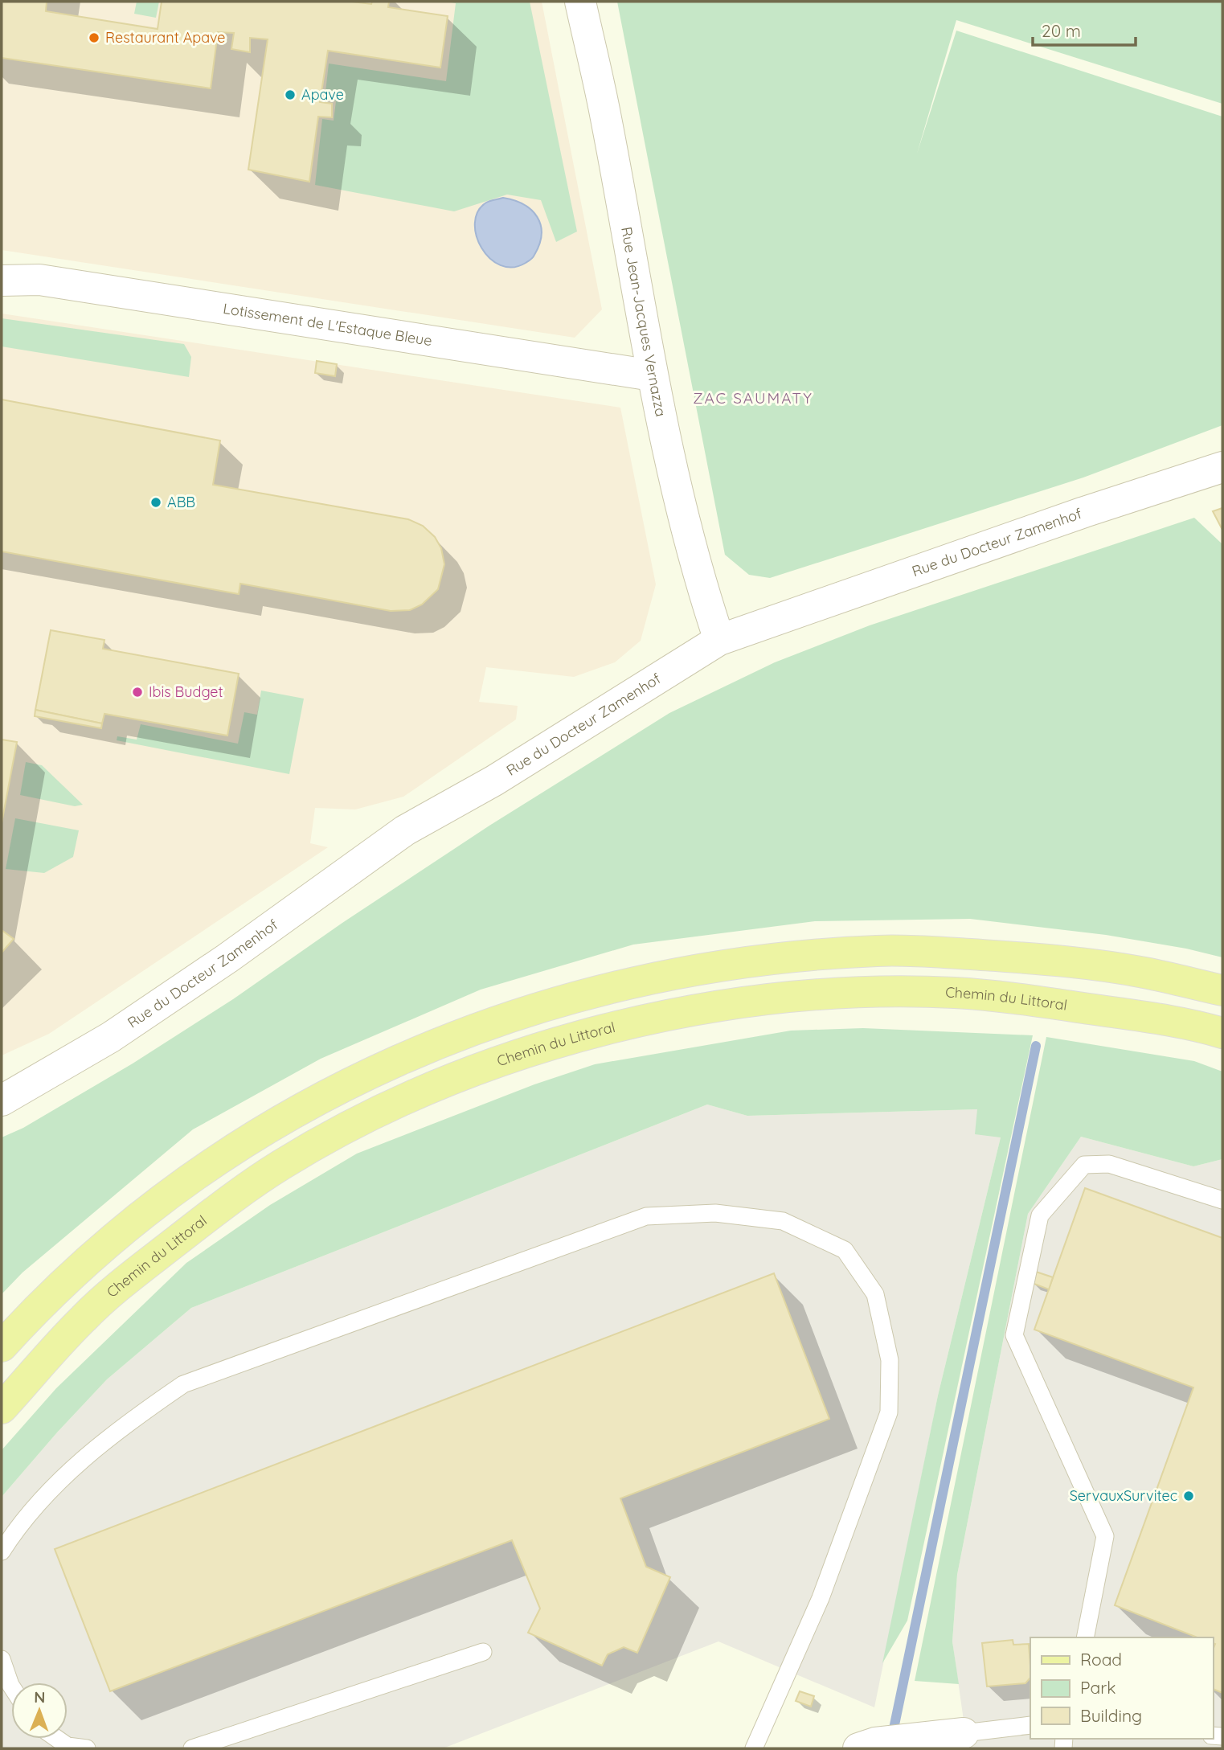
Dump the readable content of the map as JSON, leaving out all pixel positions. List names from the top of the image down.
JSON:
{
  "streets": {
    "main road": ["Chemin du Littoral"],
    "street": ["Rue Jean-Jacques Vernazza", "Lotissement de L'Estaque Bleue", "Rue du Docteur Zamenhof"]
  },
  "crossings": [
    ["Rue Jean-Jacques Vernazza", "Lotissement de L'Estaque Bleue"],
    ["Rue Jean-Jacques Vernazza", "Rue du Docteur Zamenhof"]
  ],
  "districts": ["ZAC SAUMATY"],
  "places": [
    "Restaurant Apave",
    "Apave",
    "ABB",
    "Ibis Budget",
    "ServauxSurvitec"
  ],
  "legend": ["Road", "Park", "Building"],
  "scale_bar": "20 m",
  "north": "top"
}
